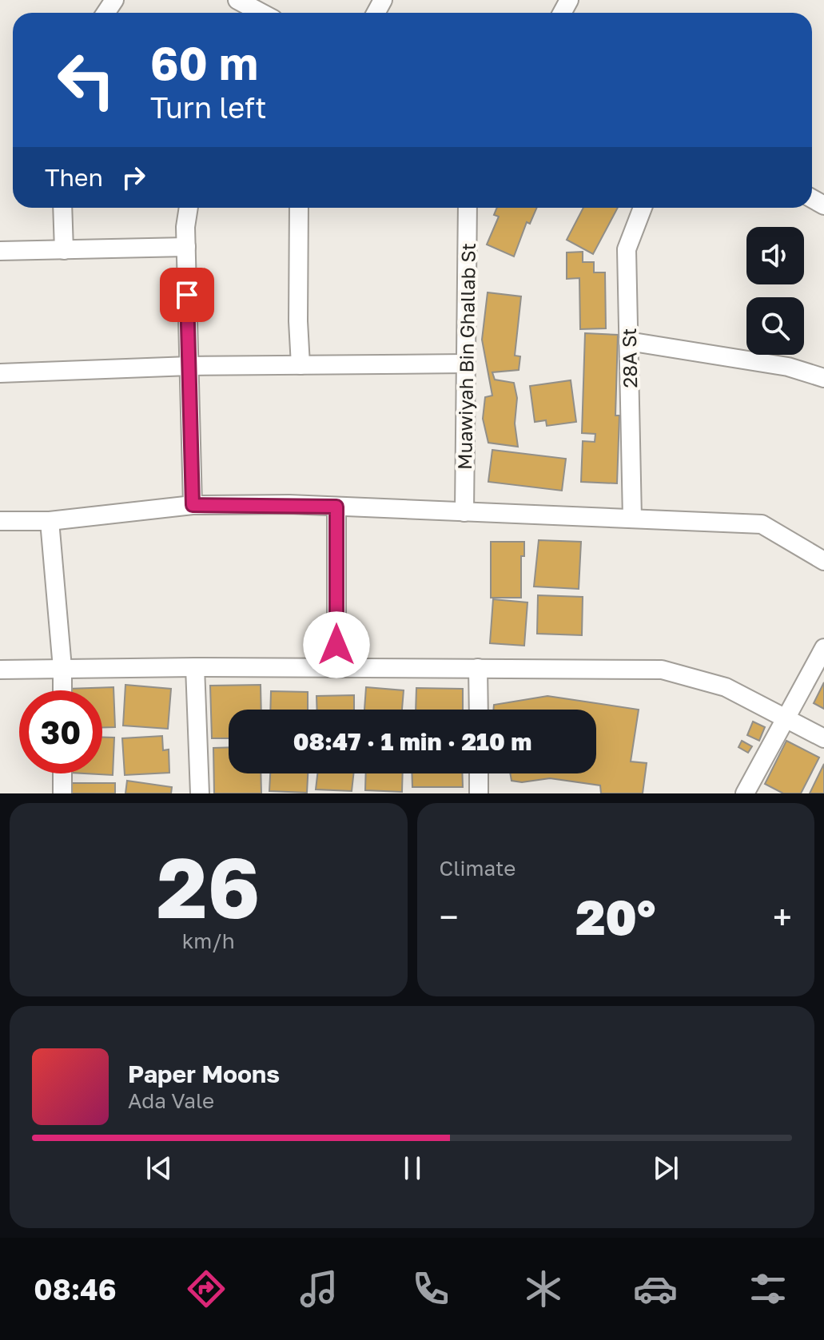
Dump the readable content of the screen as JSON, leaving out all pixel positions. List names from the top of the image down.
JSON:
{
  "streets": {
    "street": ["Muawiyah Bin Ghallab St", "28A St"]
  },
  "page": {
    "turn": ["60 m", "Turn left"],
    "then": "Then",
    "limit": "30",
    "trip": "08:47 · 1 min · 210 m",
    "tile": [
      ["26", "km/h"],
      "Climate"
    ],
    "heat": ["−", "20°", "+"],
    "song": ["Paper Moons", "Ada Vale"],
    "tabs": "08:46"
  }
}
